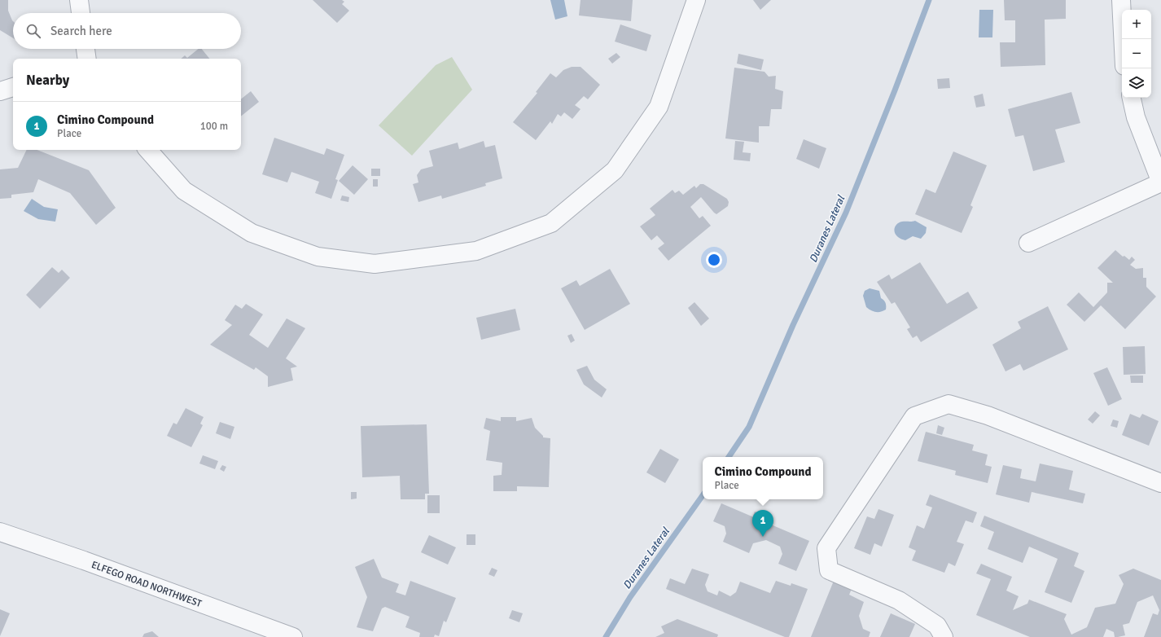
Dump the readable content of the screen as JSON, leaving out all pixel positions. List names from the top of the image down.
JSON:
{
  "streets": {
    "street": ["ELFEGO ROAD NORTHWEST"]
  },
  "water": ["Duranes Lateral"],
  "page": {
    "map_buttons": ["+", "−"],
    "search": "Search here",
    "heading": "Nearby",
    "list": [
      {
        "mark": "1",
        "name": "Cimino Compound",
        "note": "Place",
        "value": "100 m"
      }
    ],
    "popup": ["Cimino Compound", "Place"],
    "pins": "1"
  }
}
